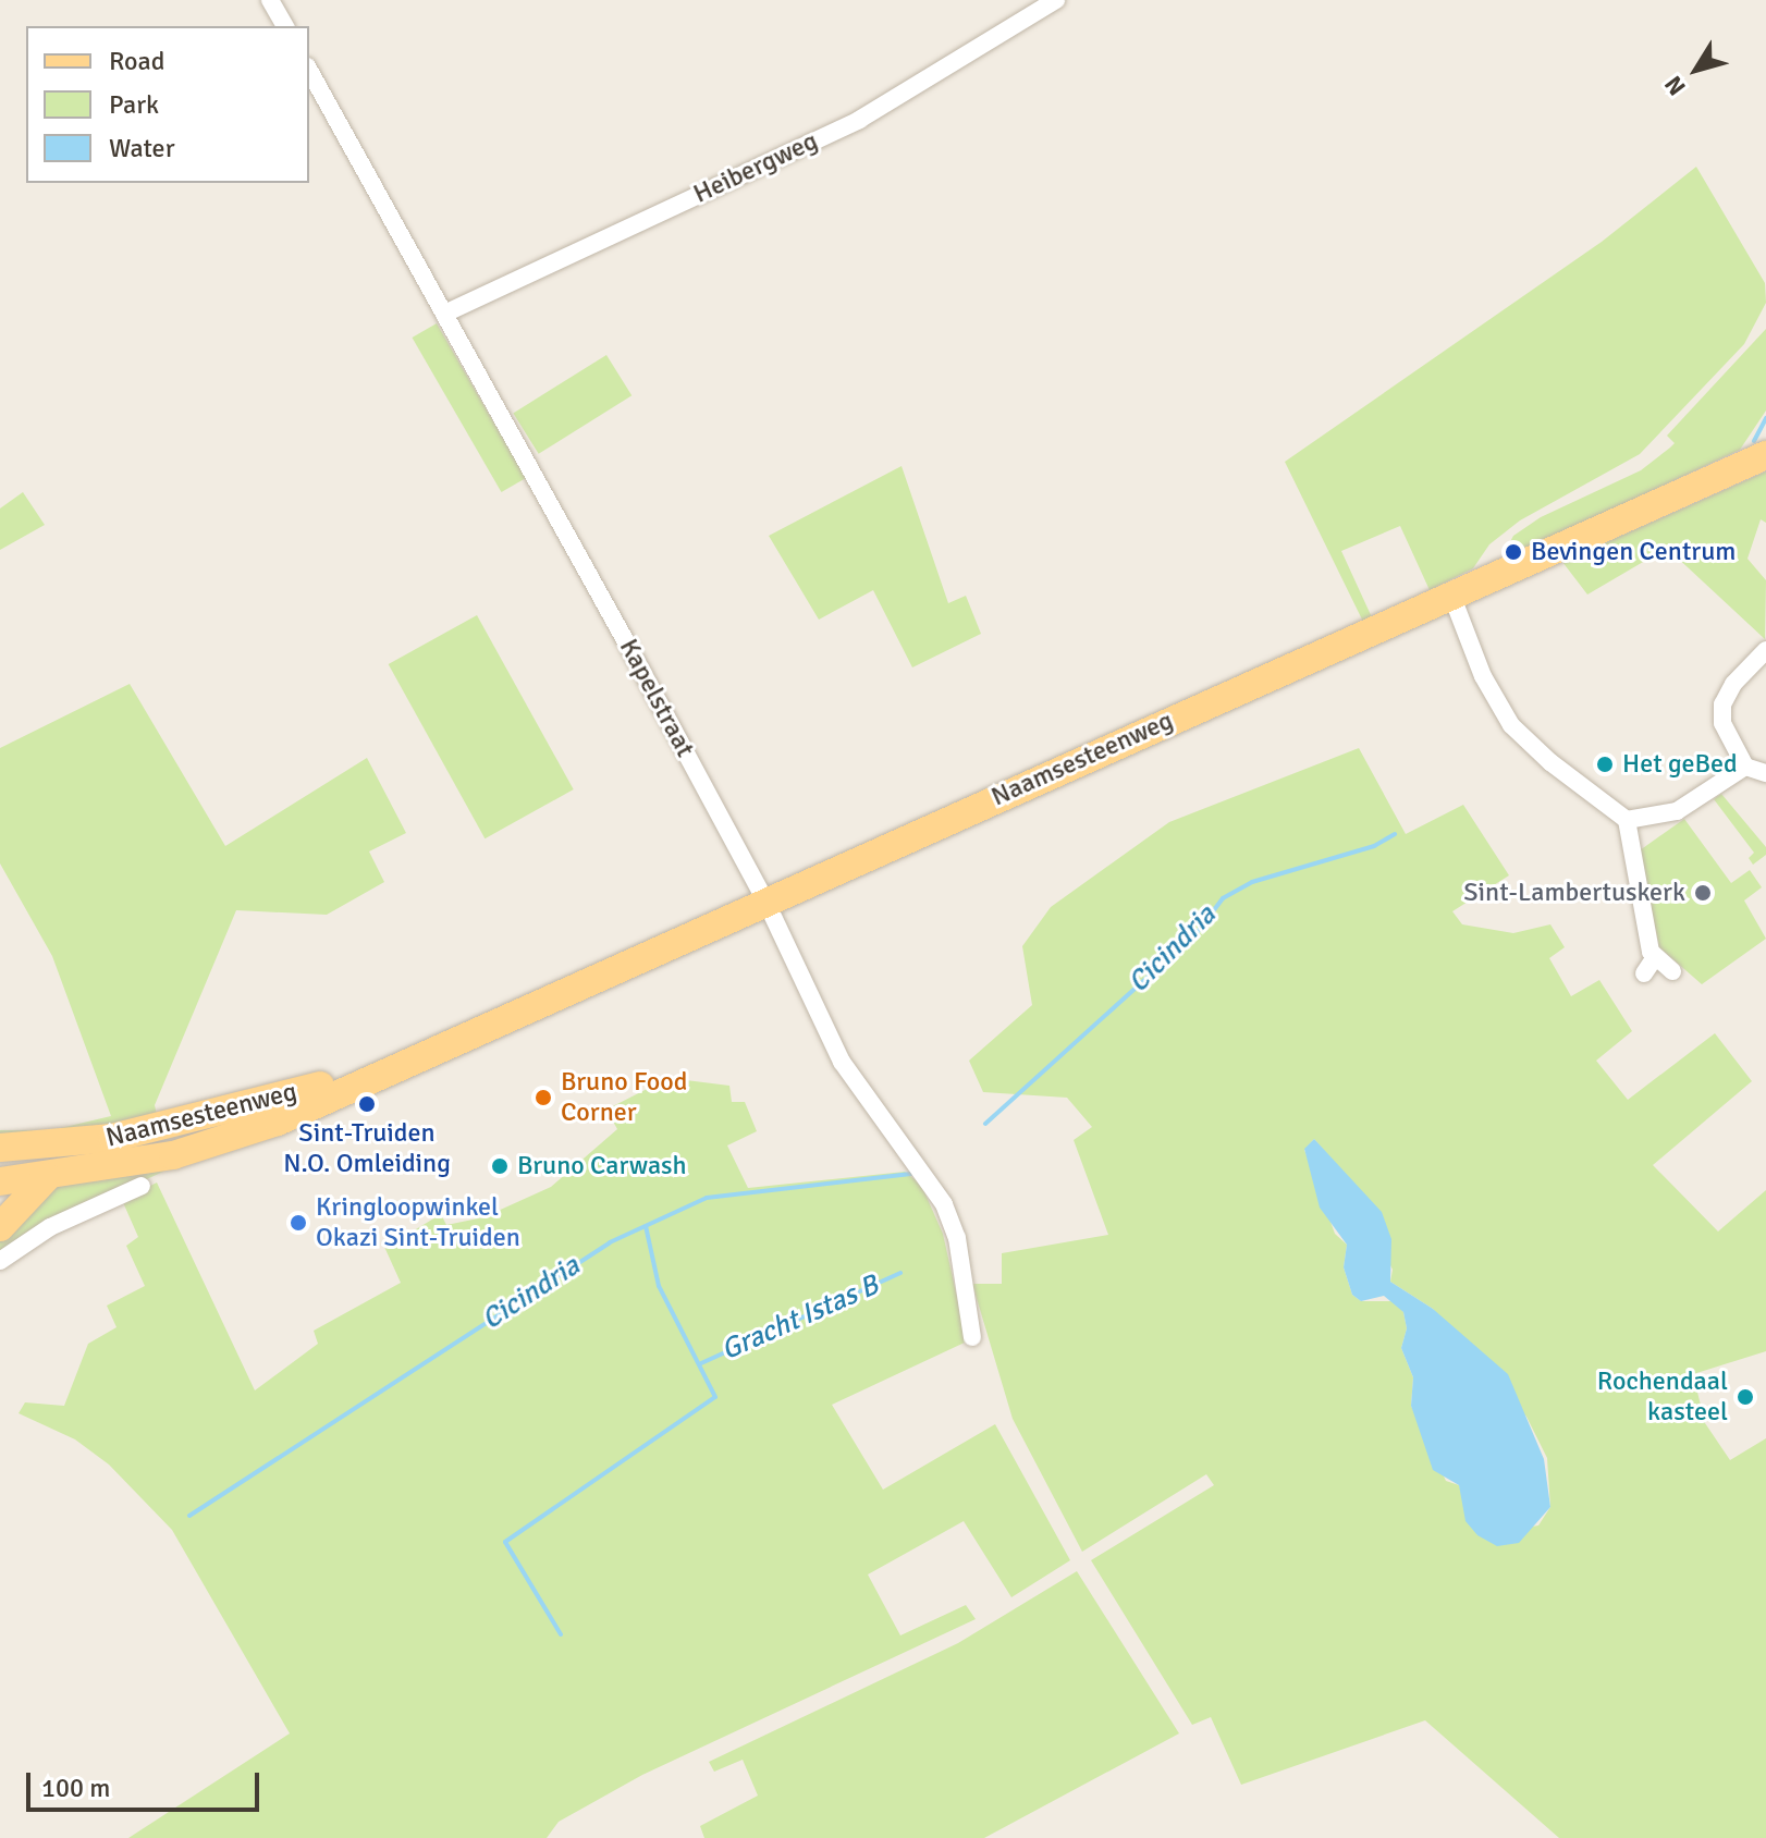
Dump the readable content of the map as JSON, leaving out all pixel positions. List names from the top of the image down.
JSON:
{
  "streets": {
    "main road": ["Naamsesteenweg"],
    "street": ["Heibergweg", "Kapelstraat"]
  },
  "crossings": [
    ["Heibergweg", "Kapelstraat"],
    ["Kapelstraat", "Naamsesteenweg"]
  ],
  "water": ["Cicindria", "Gracht Istas B"],
  "places": [
    "Bevingen Centrum",
    "Het geBed",
    "Sint-Lambertuskerk",
    "Bruno Food Corner",
    "Sint-Truiden N.O. Omleiding",
    "Bruno Carwash",
    "Kringloopwinkel Okazi Sint-Truiden",
    "Rochendaal kasteel"
  ],
  "legend": ["Road", "Park", "Water"],
  "scale_bar": "100 m",
  "north": "bottom left"
}
